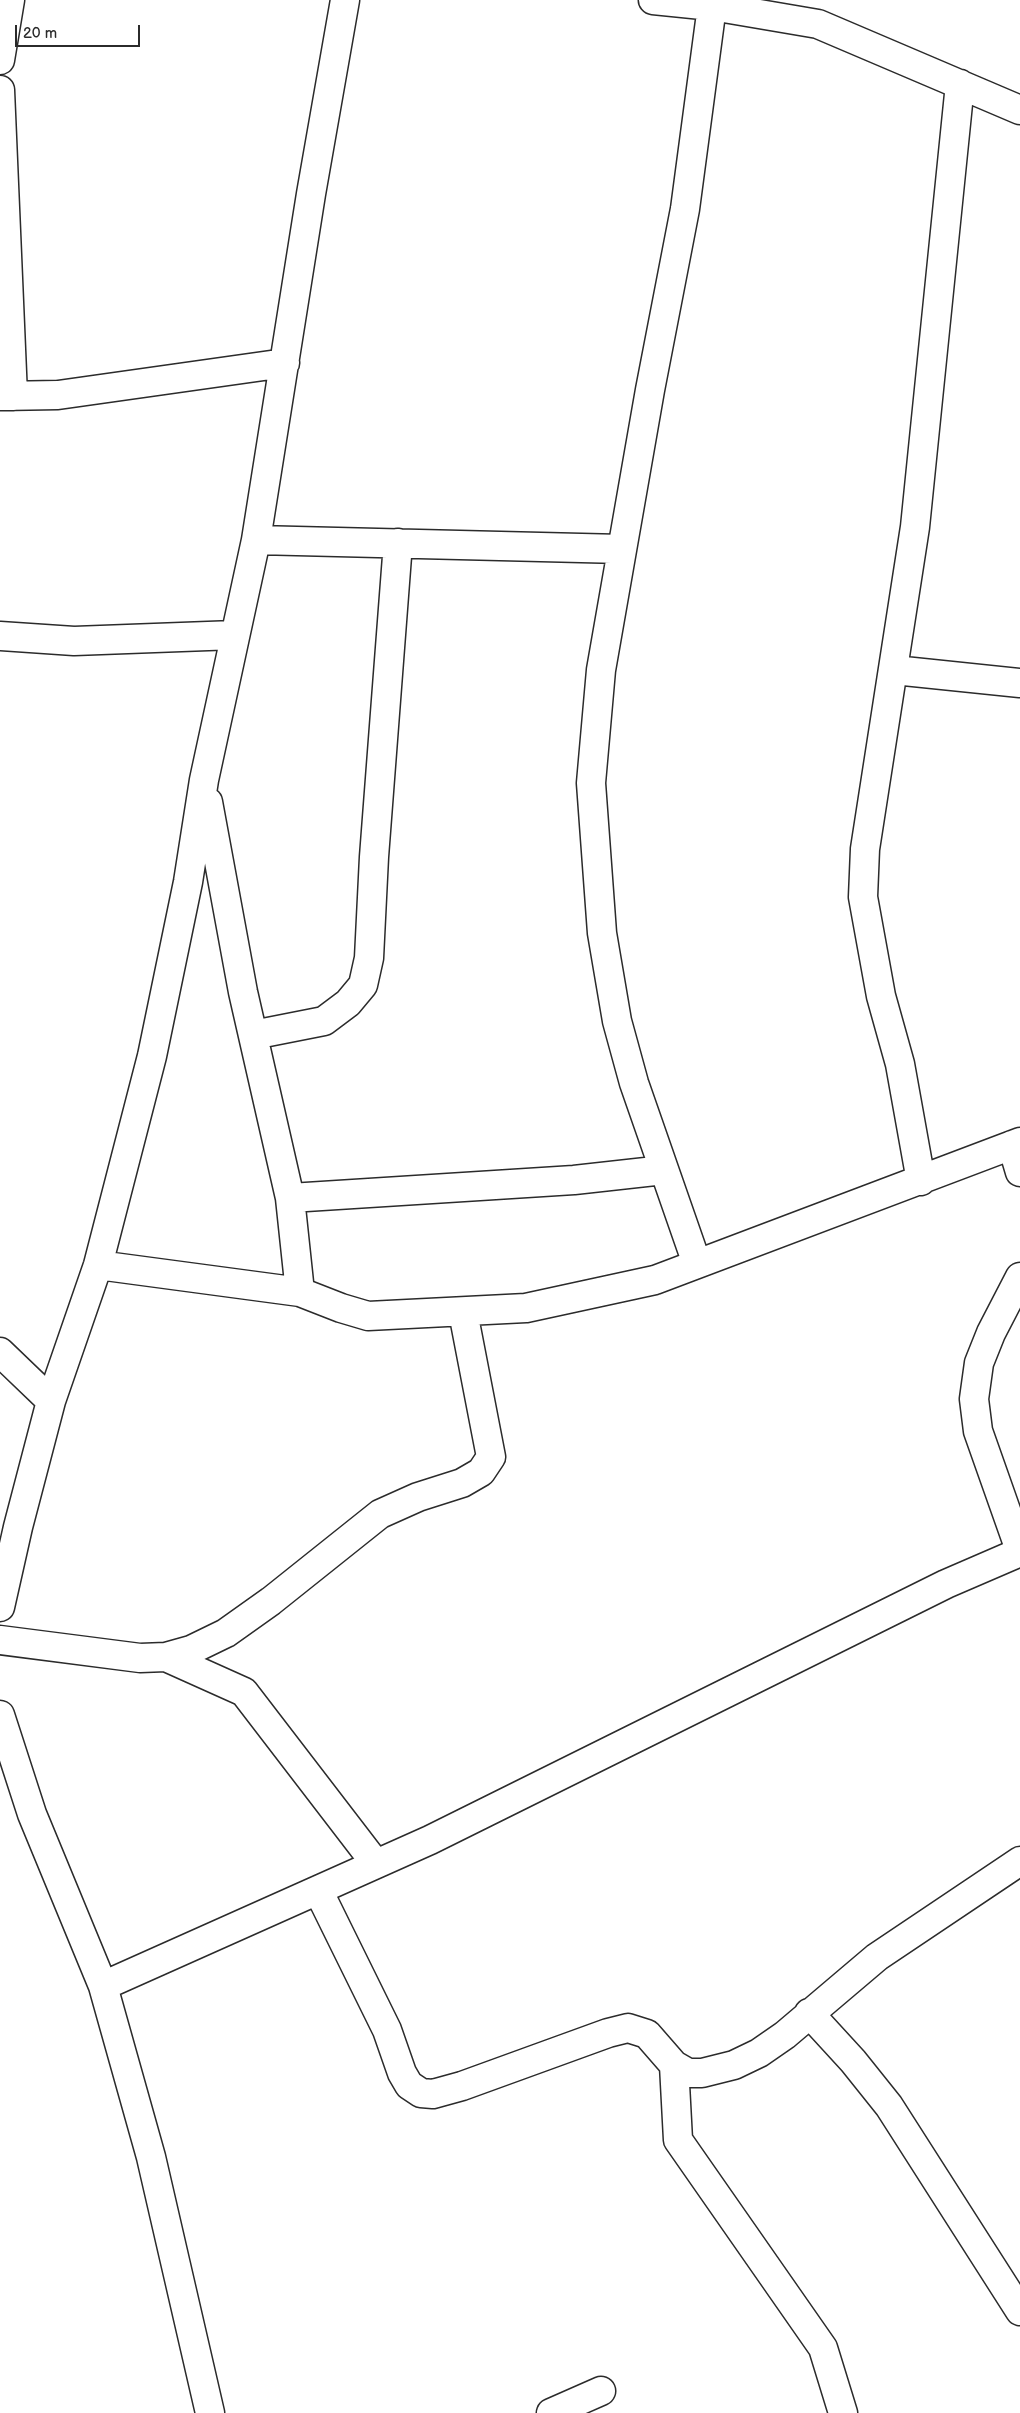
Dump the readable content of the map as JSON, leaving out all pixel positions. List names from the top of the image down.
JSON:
{
  "scale_bar": "20 m"
}
